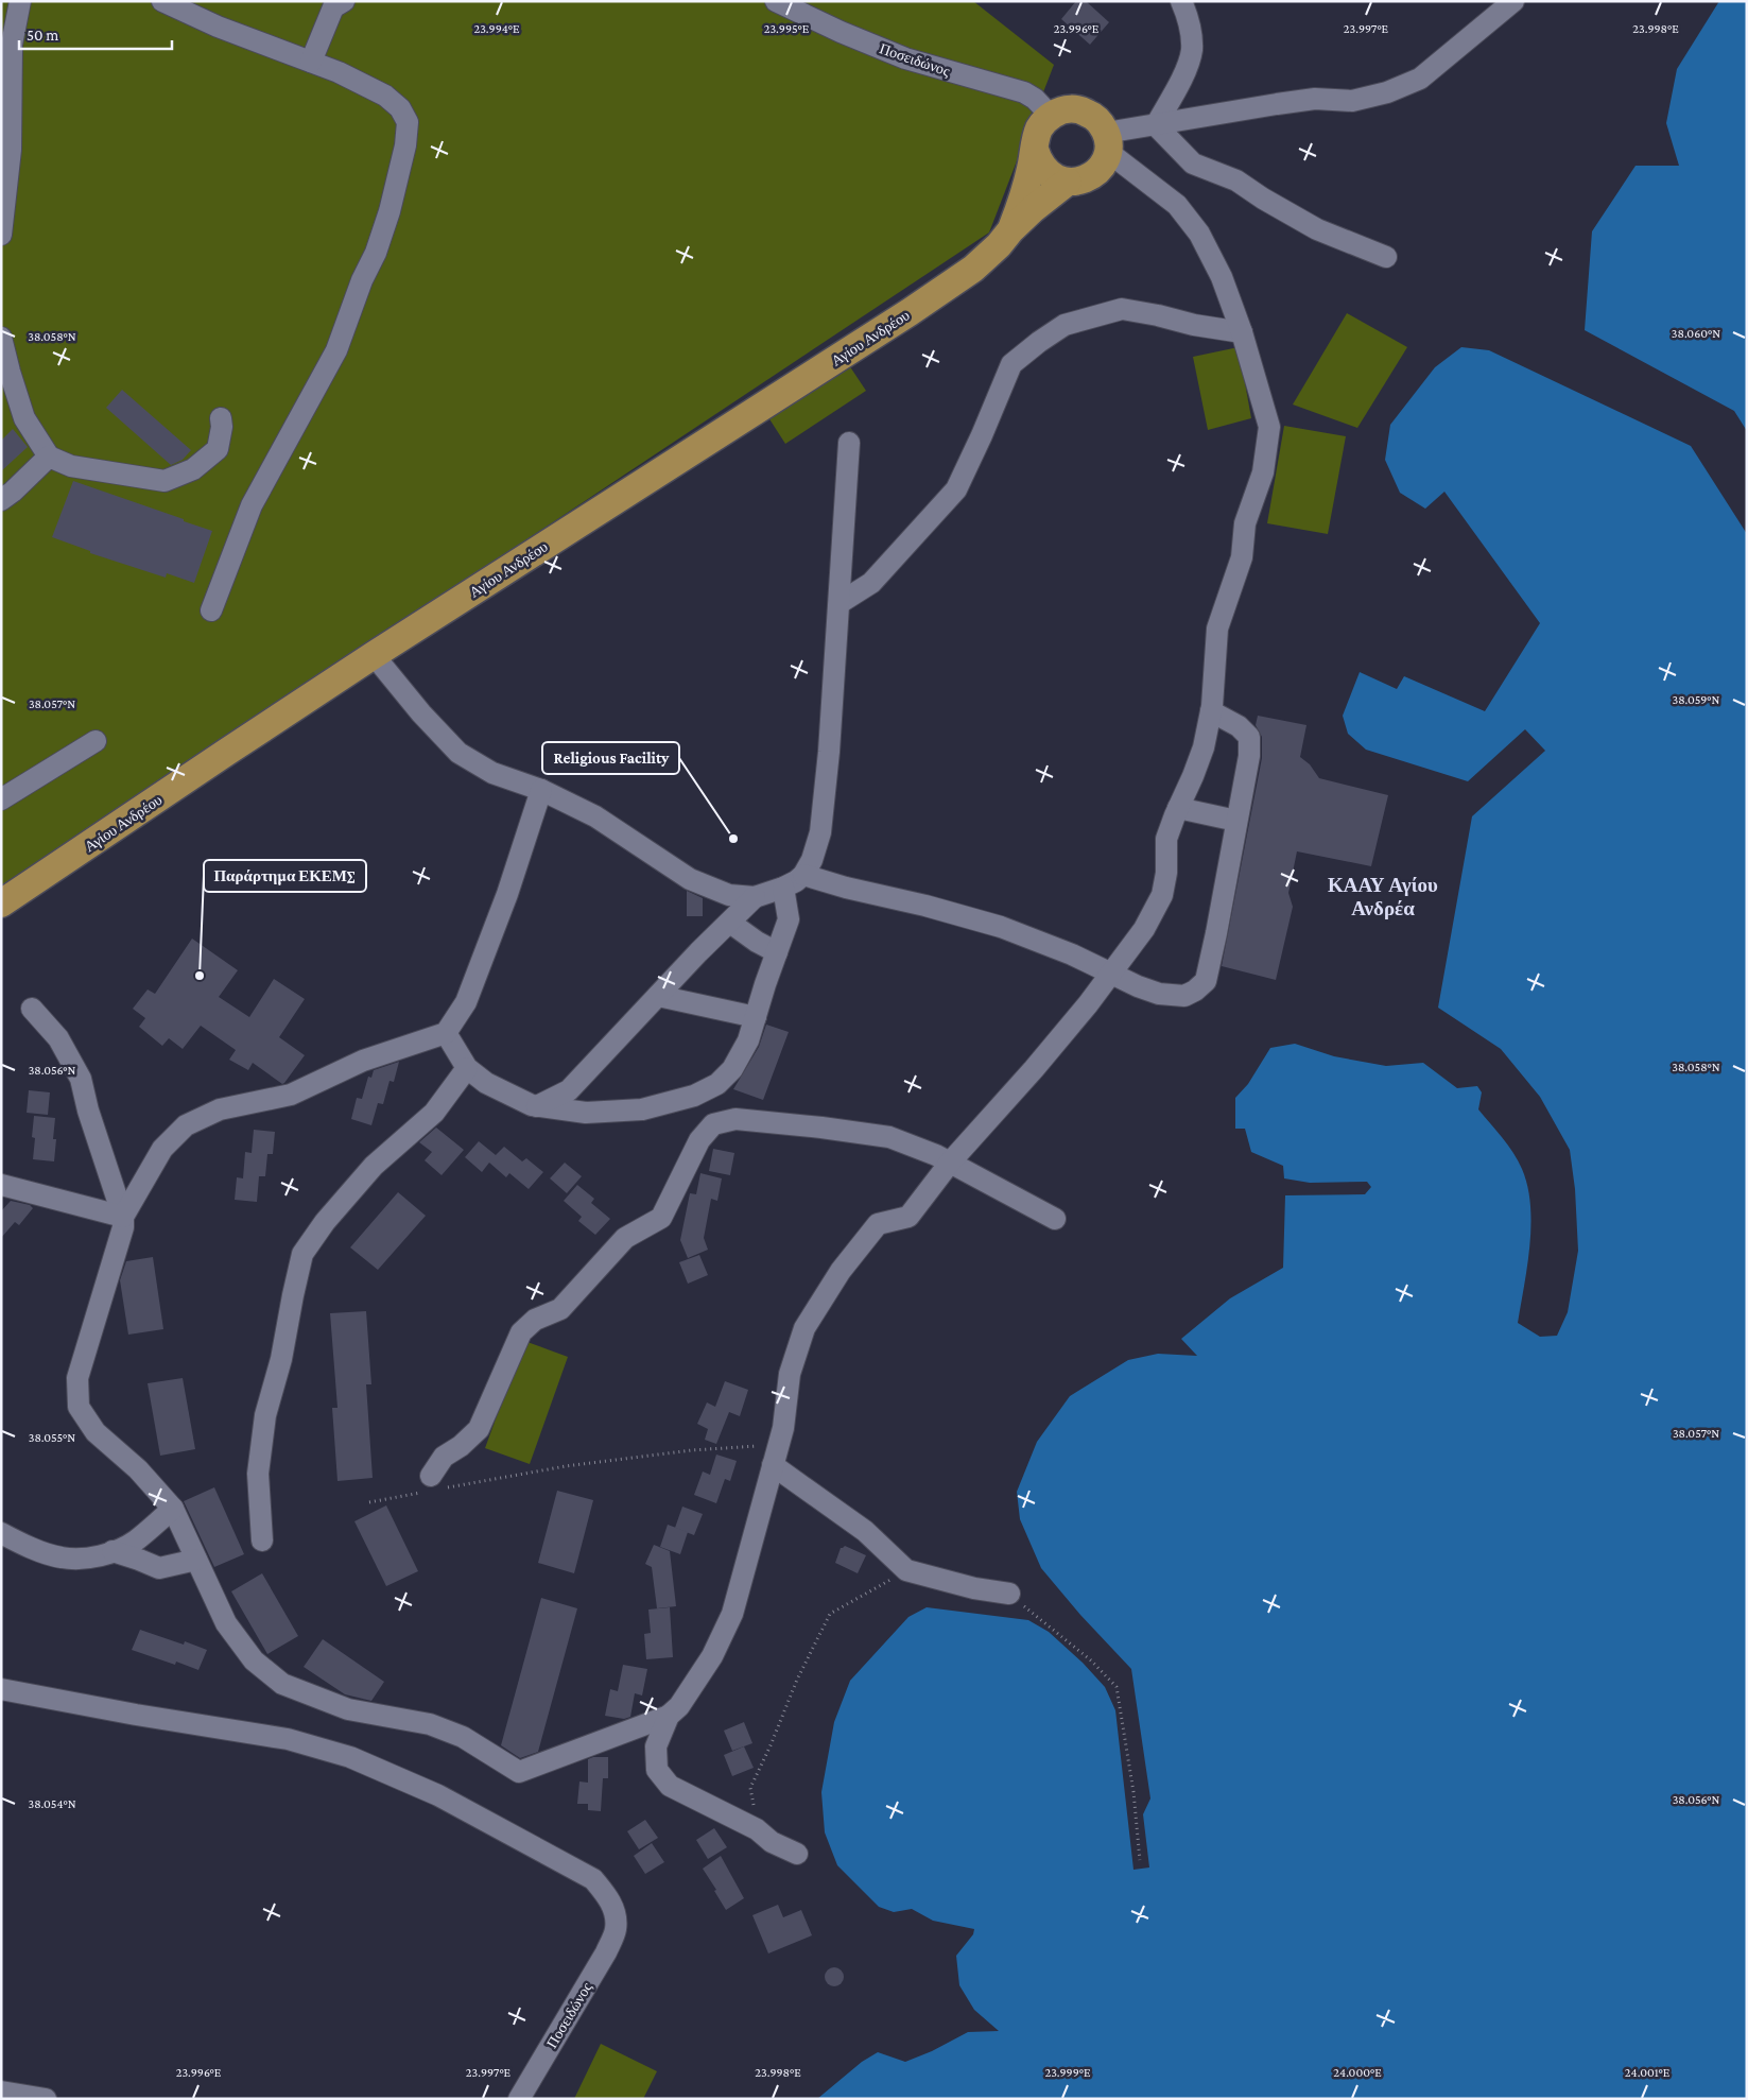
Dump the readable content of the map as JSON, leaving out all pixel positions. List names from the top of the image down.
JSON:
{
  "streets": {
    "main road": ["Αγίου Ανδρέου"],
    "street": ["Ποσειδώνος"]
  },
  "crossings": [
    ["Ποσειδώνος", "Αγίου Ανδρέου"]
  ],
  "districts": ["ΚΑΑΥ Αγίου Ανδρέα"],
  "places": ["Religious Facility", "Παράρτημα ΕΚΕΜΣ"],
  "scale_bar": "50 m",
  "coordinates": [
    "23.994°E",
    "23.995°E",
    "23.998°E",
    "23.996°E",
    "23.997°E",
    "38.060°N",
    "38.058°N",
    "38.059°N",
    "38.057°N",
    "38.056°N",
    "38.055°N",
    "38.054°N",
    "23.999°E",
    "24.000°E",
    "24.001°E"
  ]
}
